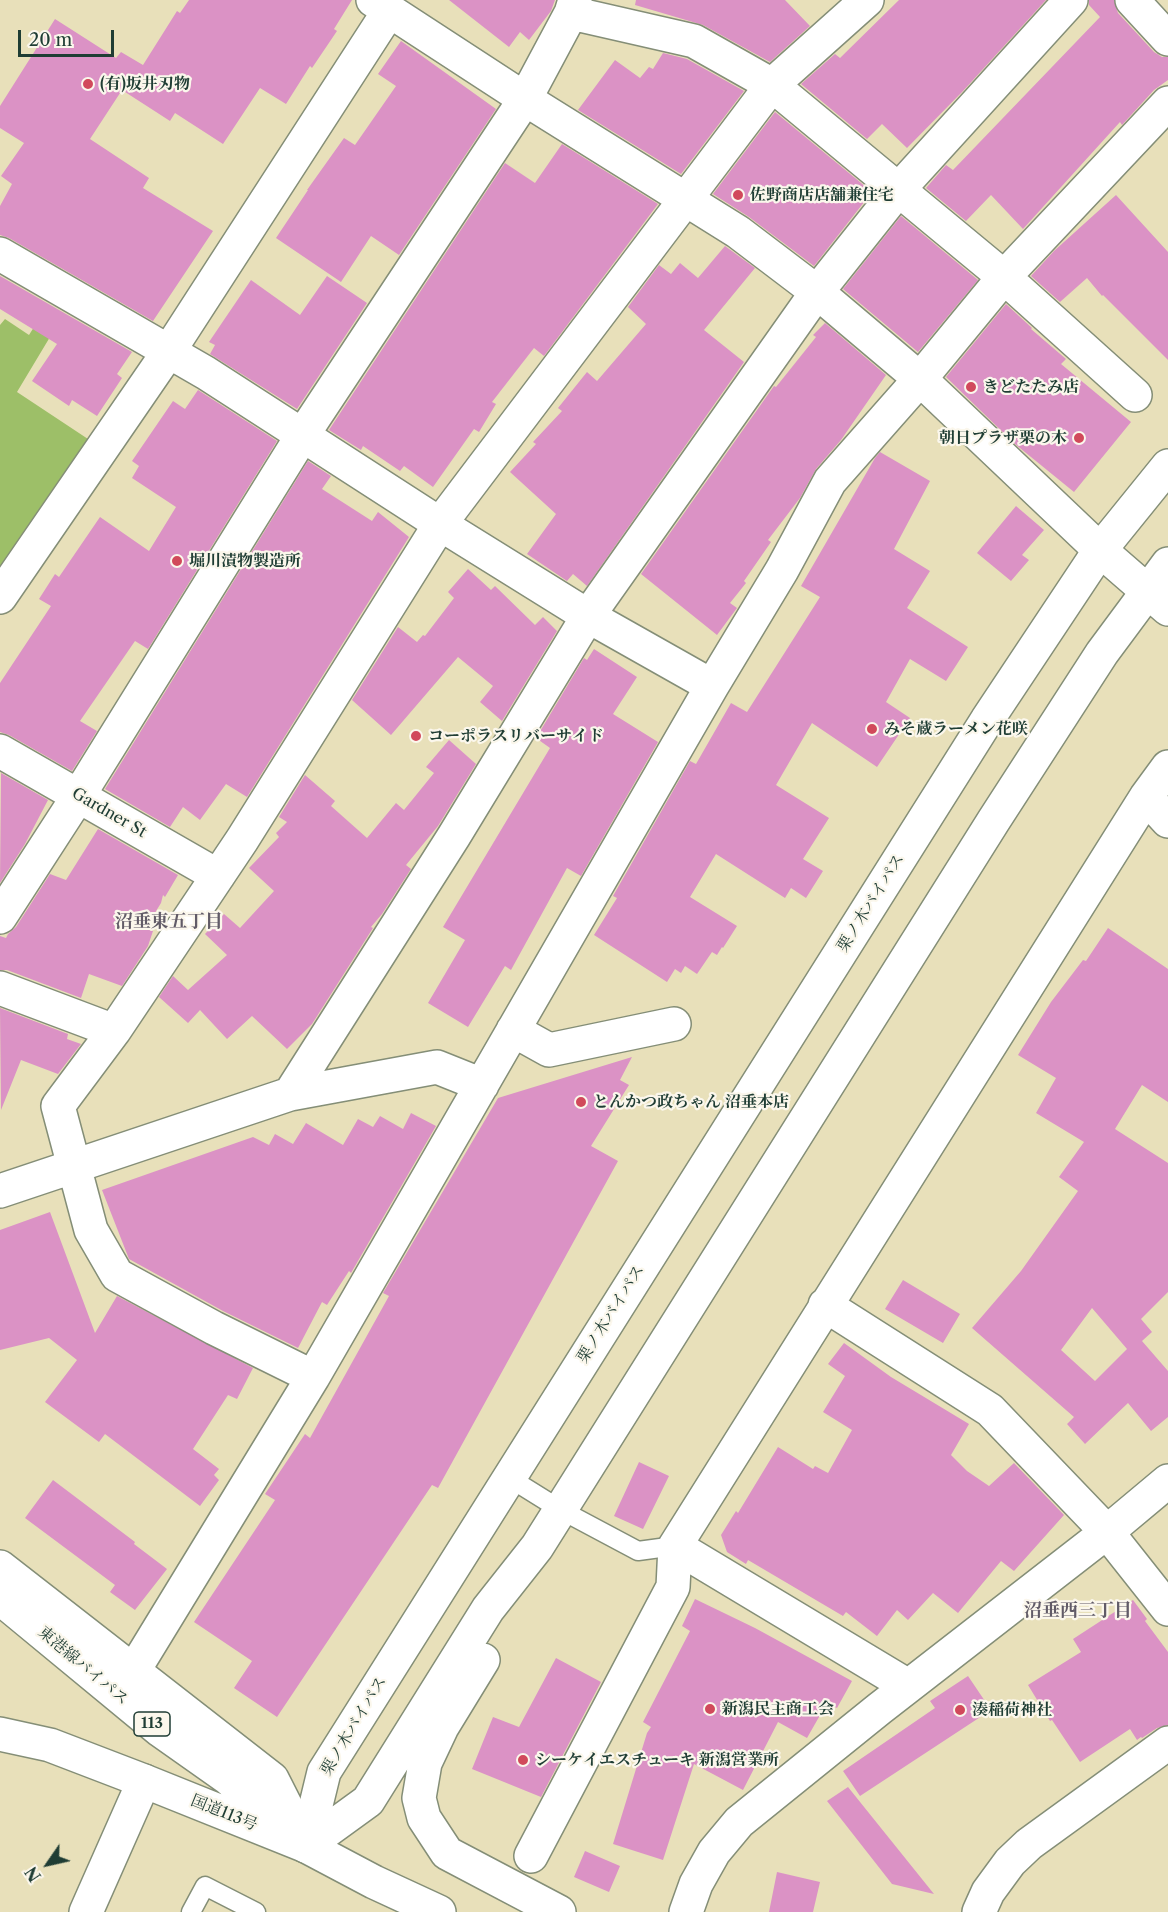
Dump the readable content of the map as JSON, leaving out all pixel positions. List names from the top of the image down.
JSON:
{
  "streets": {
    "main road": [
      "Gardner St",
      "栗ノ木バイパス",
      "東港線バイパス",
      "113",
      "国道113号"
    ]
  },
  "crossings": [
    ["栗ノ木バイパス", "東港線バイパス"],
    ["栗ノ木バイパス", "国道113号"],
    ["東港線バイパス", "国道113号"]
  ],
  "districts": ["沼垂東五丁目", "沼垂西三丁目"],
  "places": [
    "(有)坂井刃物",
    "佐野商店店舗兼住宅",
    "きどたたみ店",
    "朝日プラザ栗の木",
    "堀川漬物製造所",
    "みそ蔵ラーメン花咲",
    "コーポラスリバーサイド",
    "とんかつ政ちゃん 沼垂本店",
    "新潟民主商工会",
    "湊稲荷神社",
    "シーケイエスチューキ 新潟営業所"
  ],
  "scale_bar": "20 m",
  "north": "bottom left"
}
